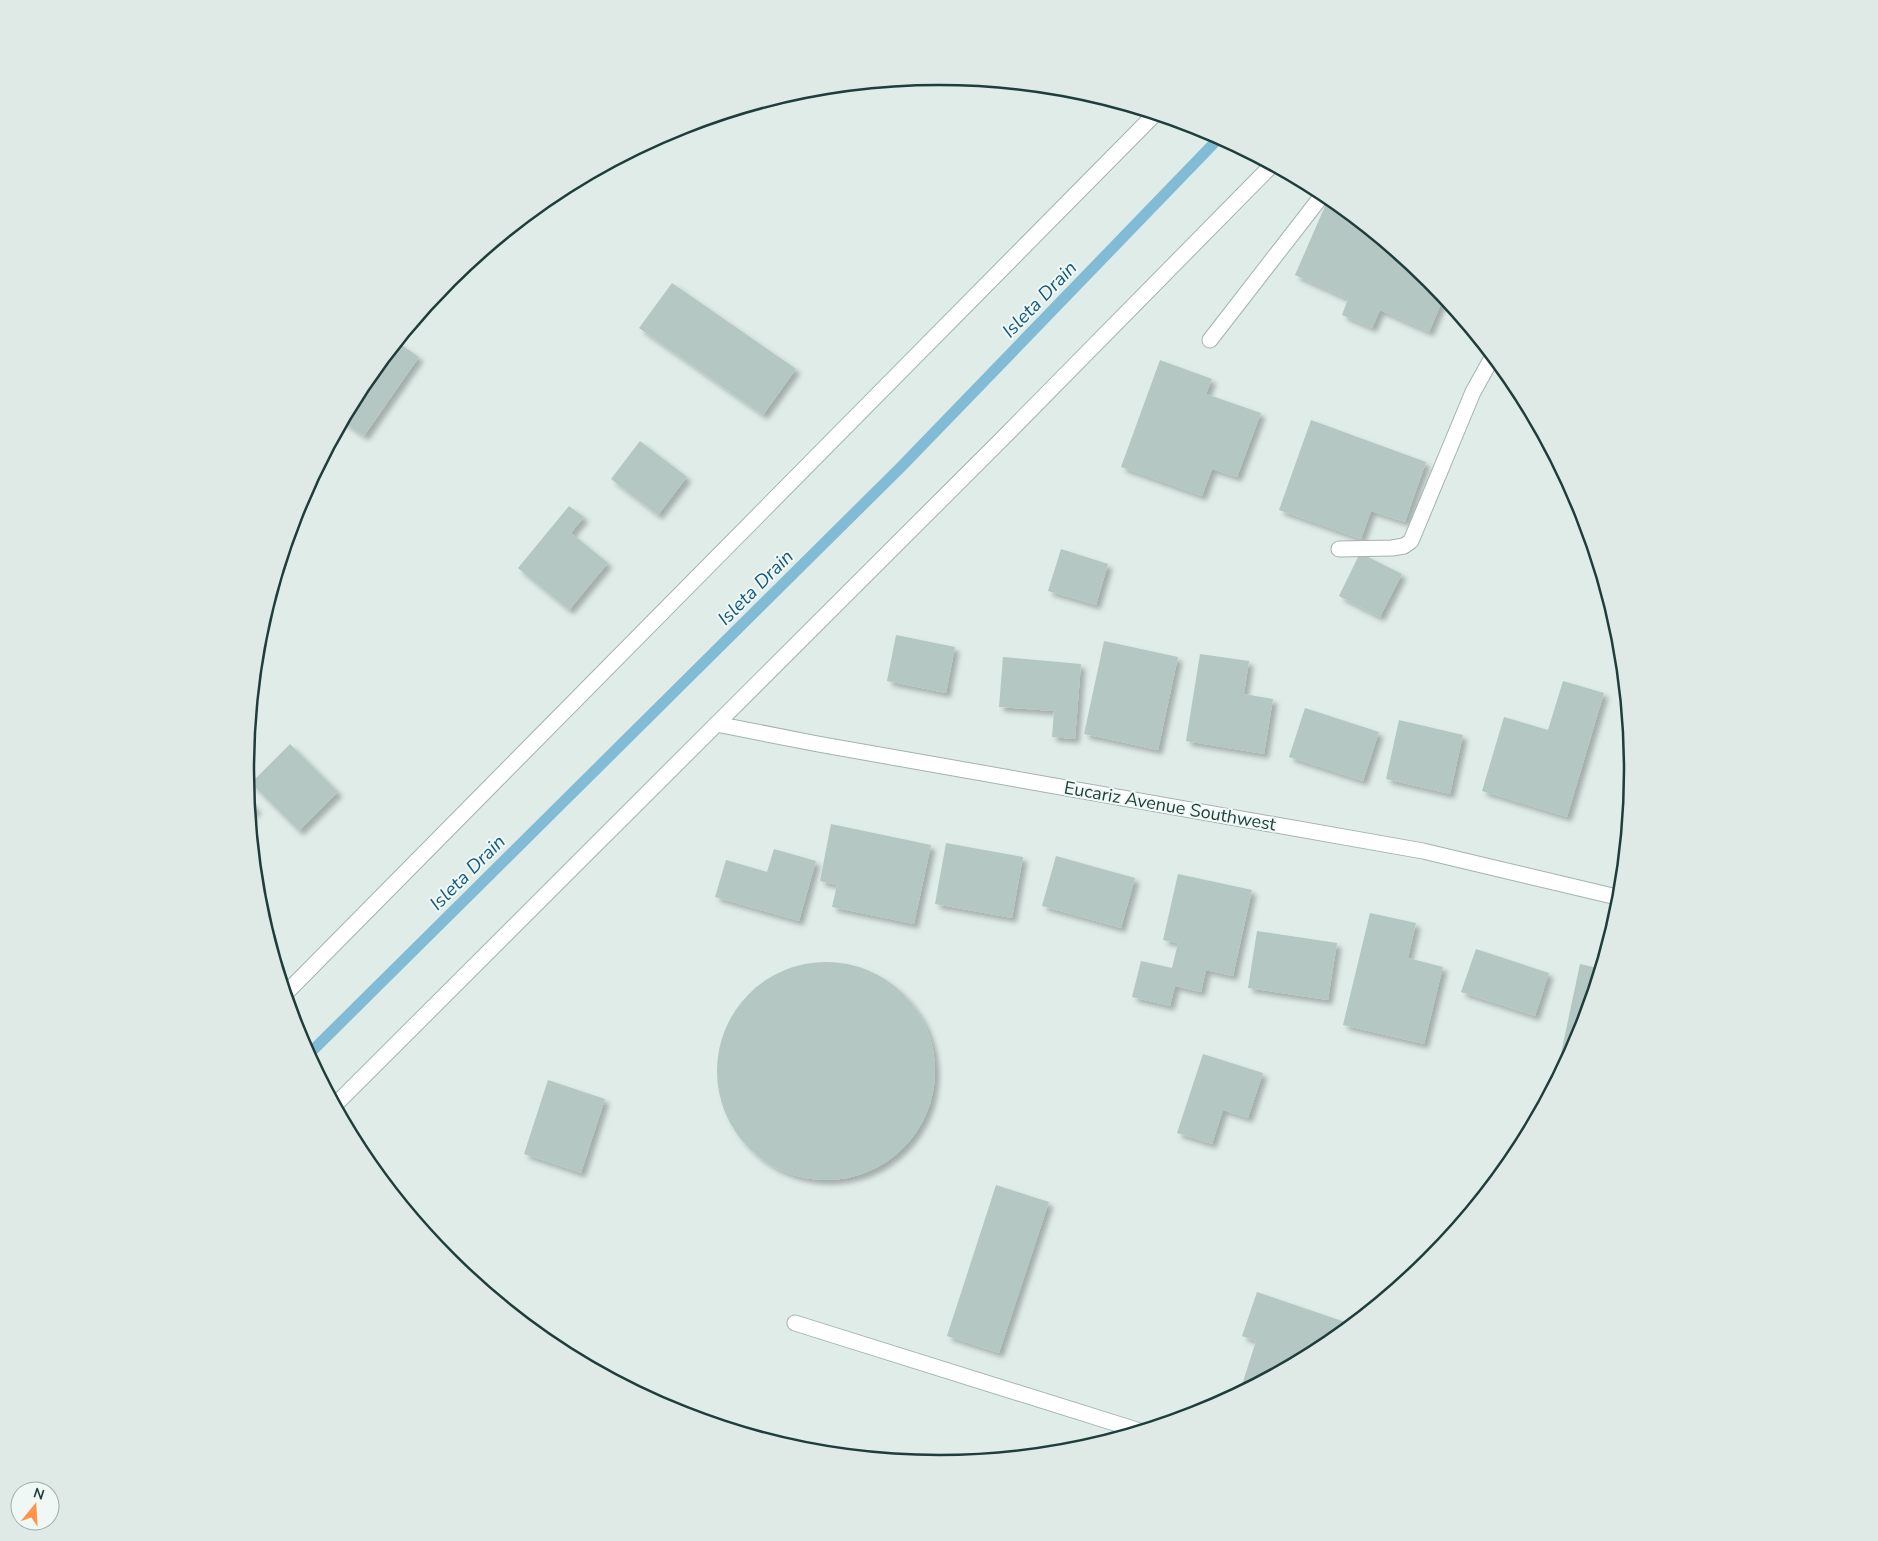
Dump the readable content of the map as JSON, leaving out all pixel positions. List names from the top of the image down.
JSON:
{
  "streets": {
    "street": ["Eucariz Avenue Southwest"]
  },
  "water": ["Isleta Drain"],
  "north": "top"
}
